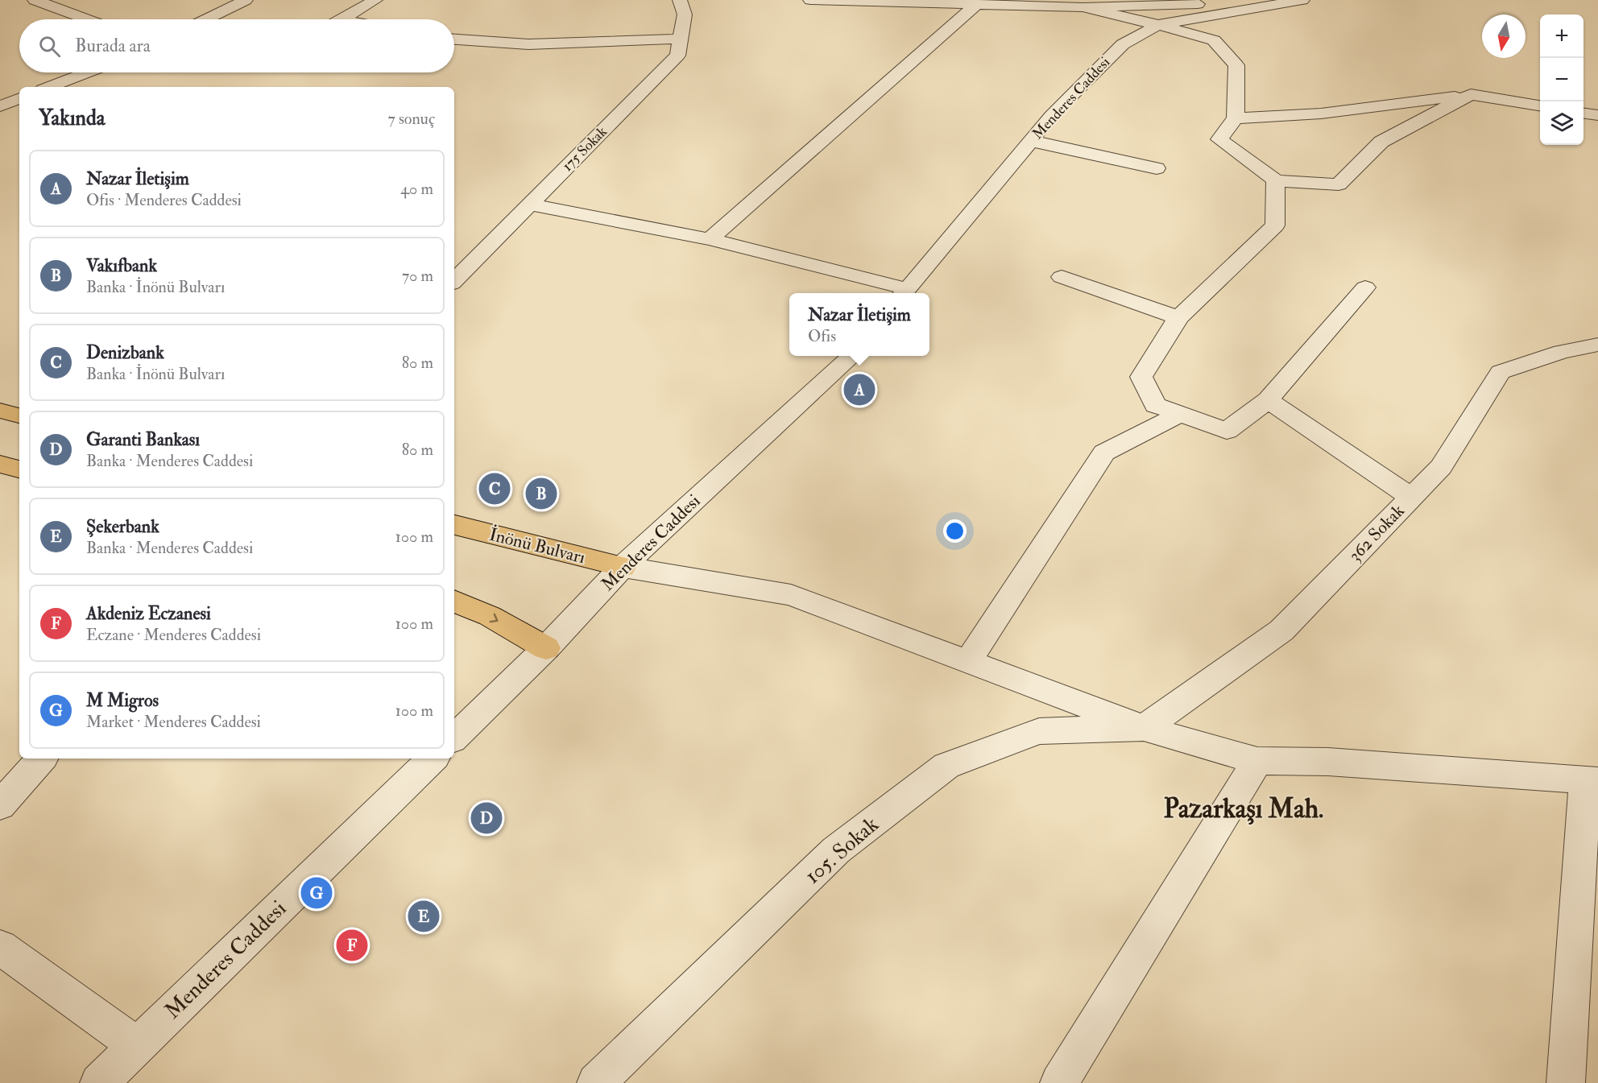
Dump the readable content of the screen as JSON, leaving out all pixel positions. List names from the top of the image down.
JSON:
{
  "streets": {
    "main road": ["İnönü Bulvarı"],
    "street": [
      "Menderes Caddesi",
      "175 Sokak",
      "362 Sokak",
      "105. Sokak"
    ]
  },
  "crossings": [
    ["Menderes Caddesi", "İnönü Bulvarı"],
    ["362 Sokak", "105. Sokak"]
  ],
  "districts": ["Pazarkaşı Mah."],
  "north": "bottom",
  "page": {
    "map_buttons": ["+", "−"],
    "search": "Burada ara",
    "heading": ["Yakında", "7 sonuç"],
    "list": [
      {
        "mark": "A",
        "name": "Nazar İletişim",
        "note": "Ofis · Menderes Caddesi",
        "value": "40 m"
      },
      {
        "mark": "B",
        "name": "Vakıfbank",
        "note": "Banka · İnönü Bulvarı",
        "value": "70 m"
      },
      {
        "mark": "C",
        "name": "Denizbank",
        "note": "Banka · İnönü Bulvarı",
        "value": "80 m"
      },
      {
        "mark": "D",
        "name": "Garanti Bankası",
        "note": "Banka · Menderes Caddesi",
        "value": "80 m"
      },
      {
        "mark": "E",
        "name": "Şekerbank",
        "note": "Banka · Menderes Caddesi",
        "value": "100 m"
      },
      {
        "mark": "F",
        "name": "Akdeniz Eczanesi",
        "note": "Eczane · Menderes Caddesi",
        "value": "100 m"
      },
      {
        "mark": "G",
        "name": "M Migros",
        "note": "Market · Menderes Caddesi",
        "value": "100 m"
      }
    ],
    "popup": ["Nazar İletişim", "Ofis"],
    "pins": [
      "A",
      "C",
      "B",
      "D",
      "G",
      "E",
      "F"
    ]
  }
}
